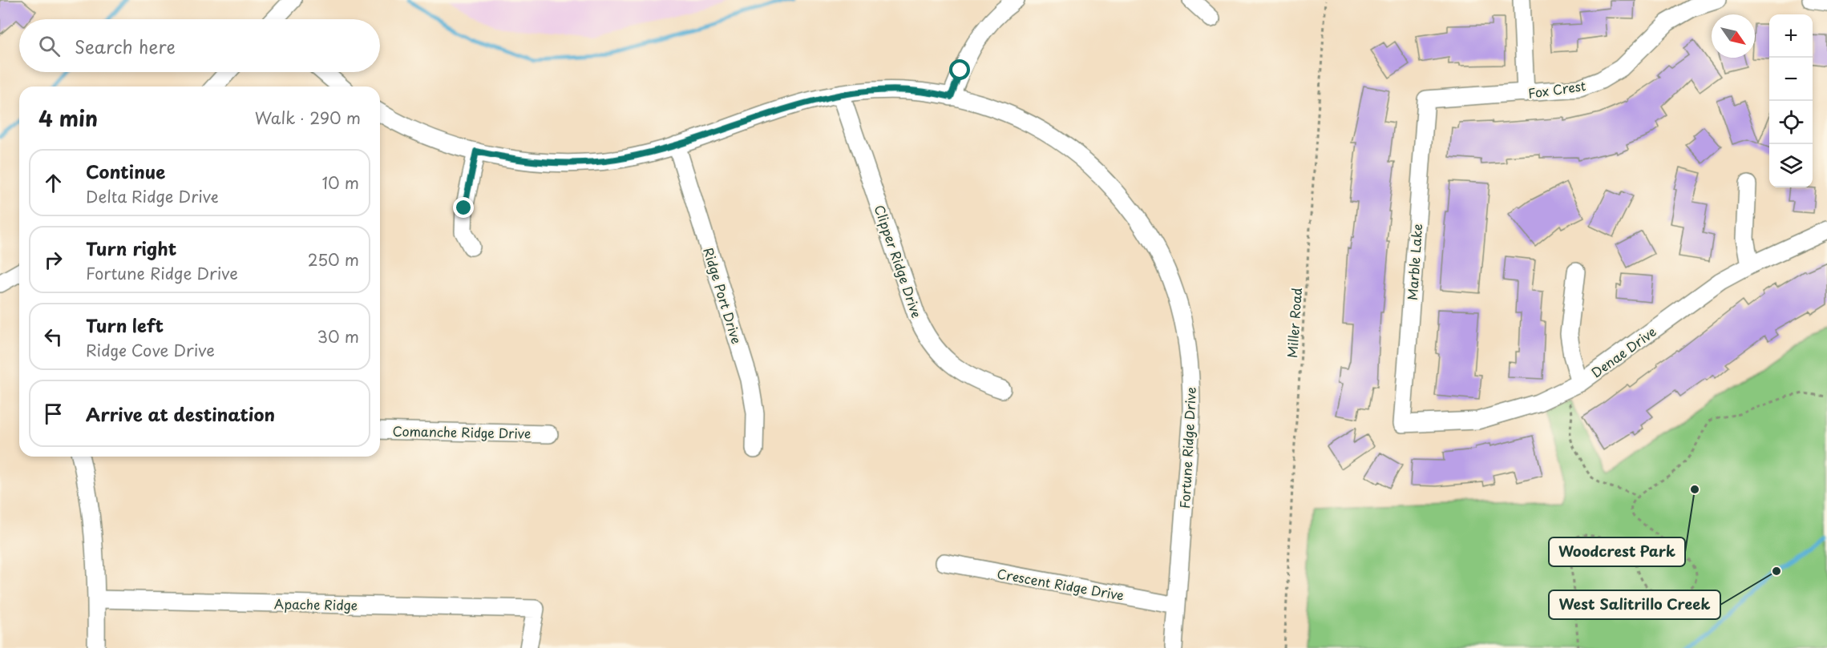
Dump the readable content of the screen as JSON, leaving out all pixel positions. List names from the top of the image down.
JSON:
{
  "streets": {
    "street": [
      "Fox Crest",
      "Clipper Ridge Drive",
      "Marble Lake",
      "Ridge Port Drive",
      "Denae Drive",
      "Comanche Ridge Drive",
      "Fortune Ridge Drive",
      "Crescent Ridge Drive",
      "Apache Ridge"
    ],
    "path": ["Miller Road"]
  },
  "crossings": [
    ["Fox Crest", "Marble Lake"],
    ["Clipper Ridge Drive", "Fortune Ridge Drive"],
    ["Marble Lake", "Denae Drive"],
    ["Ridge Port Drive", "Fortune Ridge Drive"],
    ["Fortune Ridge Drive", "Crescent Ridge Drive"]
  ],
  "places": ["Woodcrest Park", "West Salitrillo Creek"],
  "north": "bottom right",
  "page": {
    "map_buttons": ["+", "−"],
    "search": "Search here",
    "heading": ["4 min", "Walk · 290 m"],
    "list": [
      ["Continue", "Delta Ridge Drive", "10 m"],
      ["Turn right", "Fortune Ridge Drive", "250 m"],
      ["Turn left", "Ridge Cove Drive", "30 m"],
      "Arrive at destination"
    ]
  }
}
